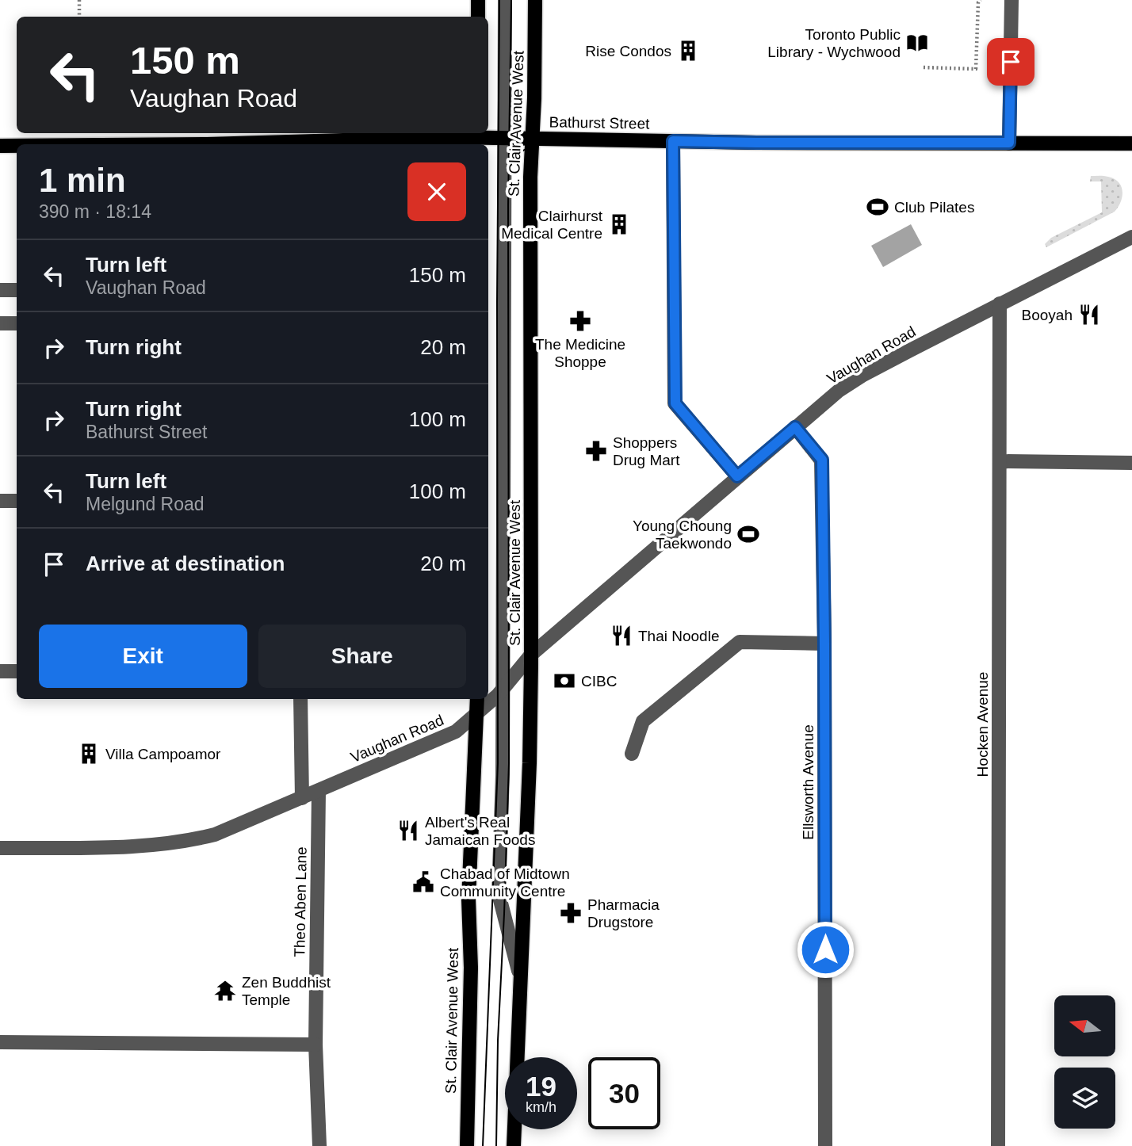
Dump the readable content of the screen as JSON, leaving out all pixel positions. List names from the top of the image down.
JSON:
{
  "streets": {
    "main road": ["Bathurst Street", "St. Clair Avenue West"],
    "street": [
      "Vaughan Road",
      "Hocken Avenue",
      "Ellsworth Avenue",
      "Theo Aben Lane"
    ]
  },
  "crossings": [
    ["Bathurst Street", "St. Clair Avenue West"],
    ["St. Clair Avenue West", "Vaughan Road"],
    ["Vaughan Road", "Hocken Avenue"],
    ["Vaughan Road", "Ellsworth Avenue"],
    ["Vaughan Road", "Theo Aben Lane"]
  ],
  "places": {
    "library": ["Toronto Public Library - Wychwood"],
    "building": ["Rise Condos", "Clairhurst Medical Centre", "Villa Campoamor"],
    "sports": ["Club Pilates", "Young Choung Taekwondo"],
    "restaurant": ["Booyah", "Thai Noodle", "Albert's Real Jamaican Foods"],
    "pharmacy": ["The Medicine Shoppe", "Shoppers Drug Mart", "Pharmacia Drugstore"],
    "bank": ["CIBC"],
    "public building": ["Chabad of Midtown Community Centre"],
    "temple": ["Zen Buddhist Temple"]
  },
  "north": "left",
  "page": {
    "turn": ["150 m", "Vaughan Road"],
    "heading": ["1 min", "390 m · 18:14"],
    "list": [
      {
        "name": "Turn left",
        "note": "Vaughan Road",
        "value": "150 m"
      },
      {
        "name": "Turn right",
        "value": "20 m"
      },
      {
        "name": "Turn right",
        "note": "Bathurst Street",
        "value": "100 m"
      },
      {
        "name": "Turn left",
        "note": "Melgund Road",
        "value": "100 m"
      },
      {
        "name": "Arrive at destination",
        "value": "20 m"
      }
    ],
    "buttons": ["Exit", "Share"],
    "speed": "19 km/h",
    "limit": "30"
  }
}
